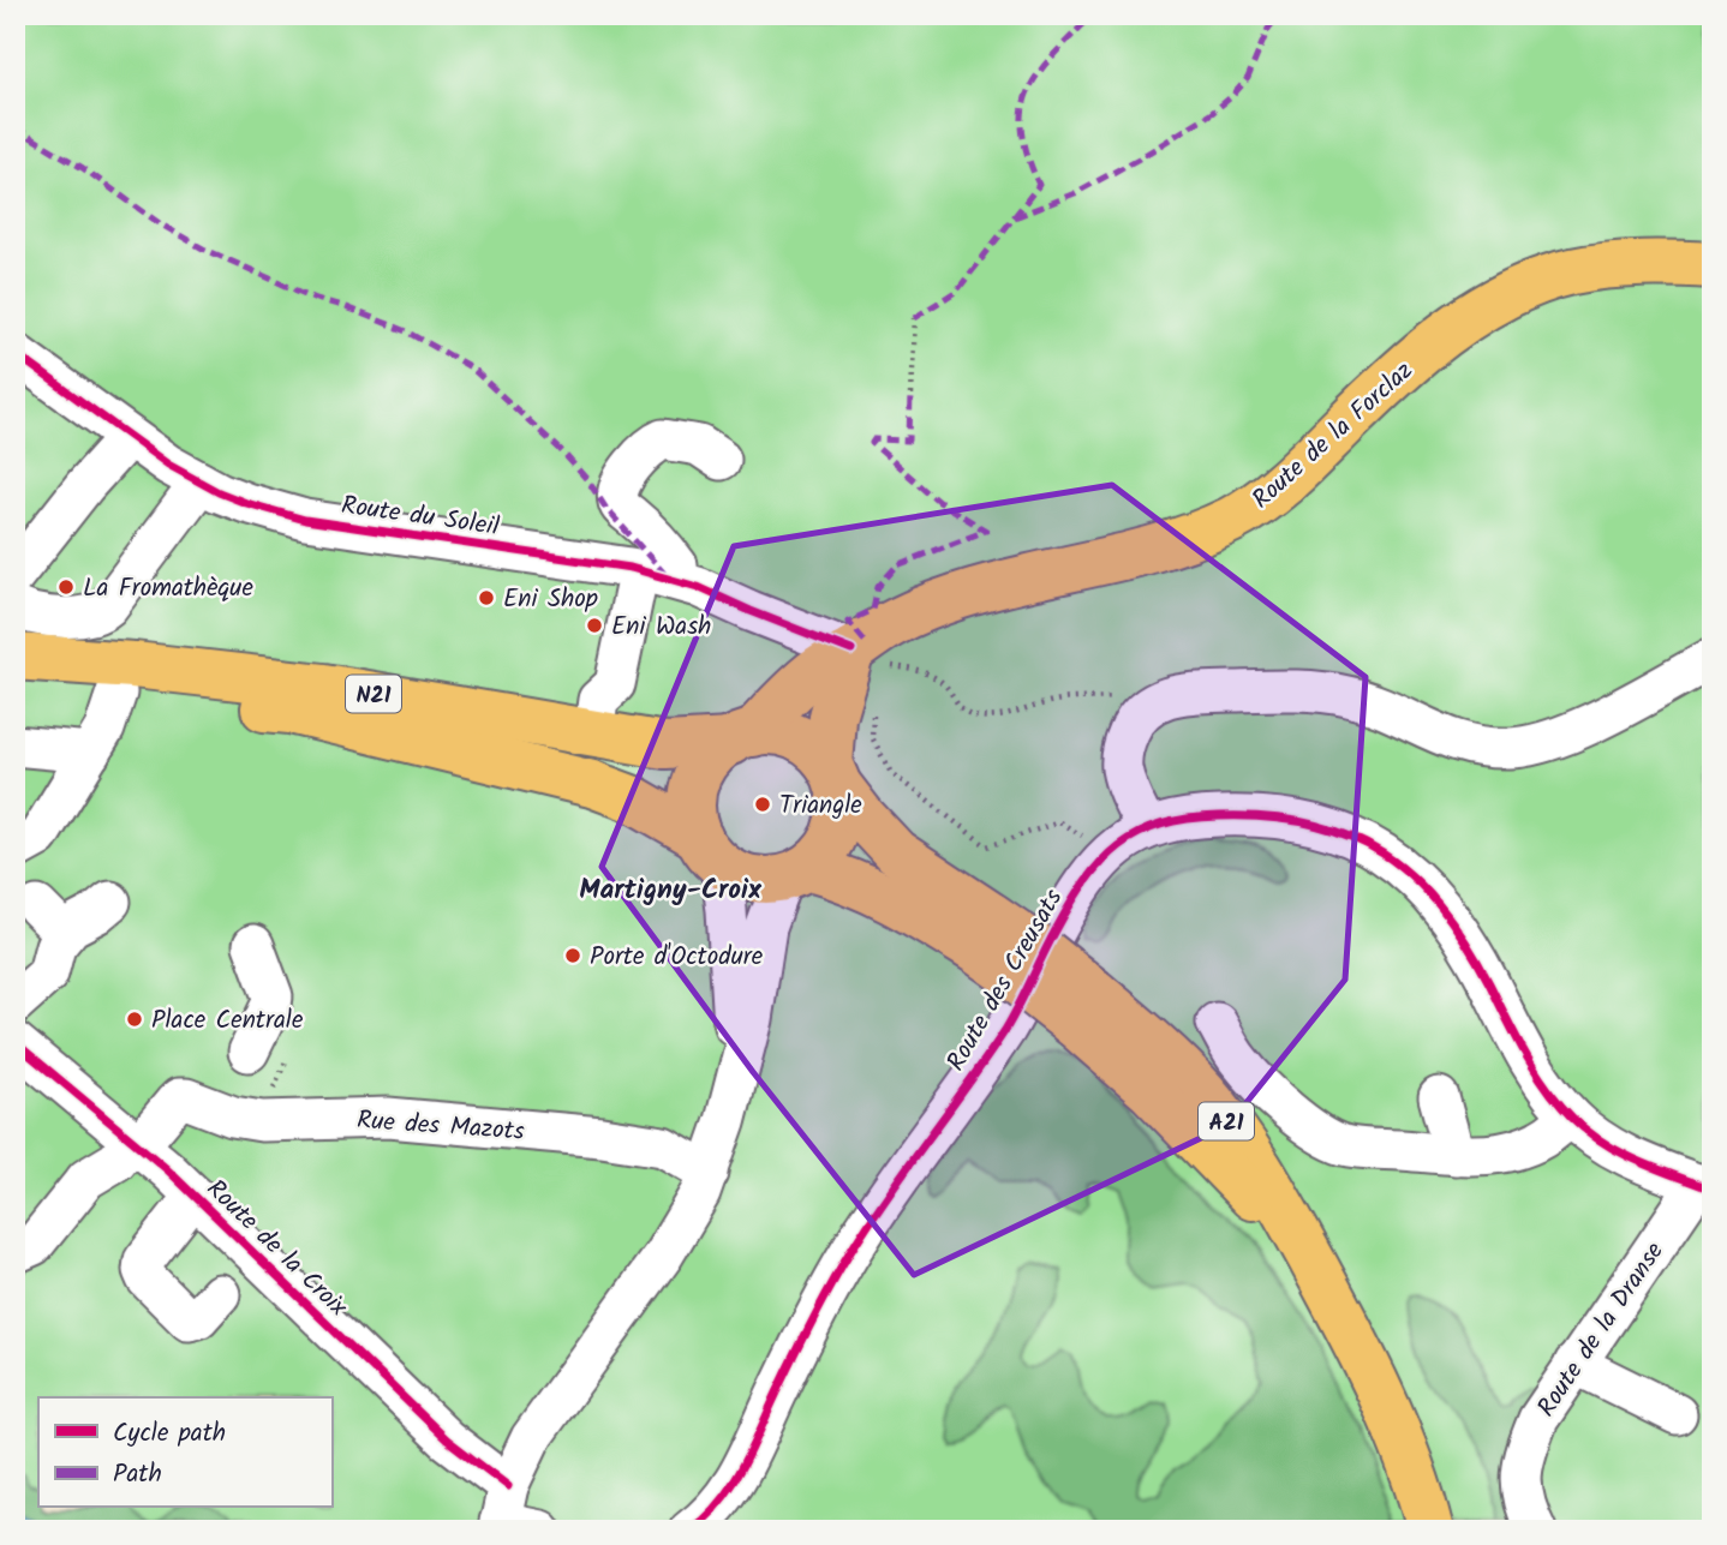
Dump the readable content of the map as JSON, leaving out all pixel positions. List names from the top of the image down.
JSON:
{
  "streets": {
    "main road": ["Route de la Forclaz", "N21", "A21"],
    "street": [
      "Route du Soleil",
      "Route des Creusats",
      "Rue des Mazots",
      "Route de la Croix",
      "Route de la Dranse"
    ]
  },
  "crossings": [
    ["Route de la Forclaz", "Route du Soleil"],
    ["Route de la Forclaz", "N21"],
    ["Route de la Forclaz", "A21"],
    ["N21", "A21"],
    ["Route des Creusats", "Route de la Dranse"],
    ["Rue des Mazots", "Route de la Croix"]
  ],
  "districts": ["Martigny-Croix"],
  "places": [
    "La Fromathèque",
    "Eni Shop",
    "Eni Wash",
    "Triangle",
    "Porte d'Octodure",
    "Place Centrale"
  ],
  "legend": ["Cycle path", "Path"]
}
